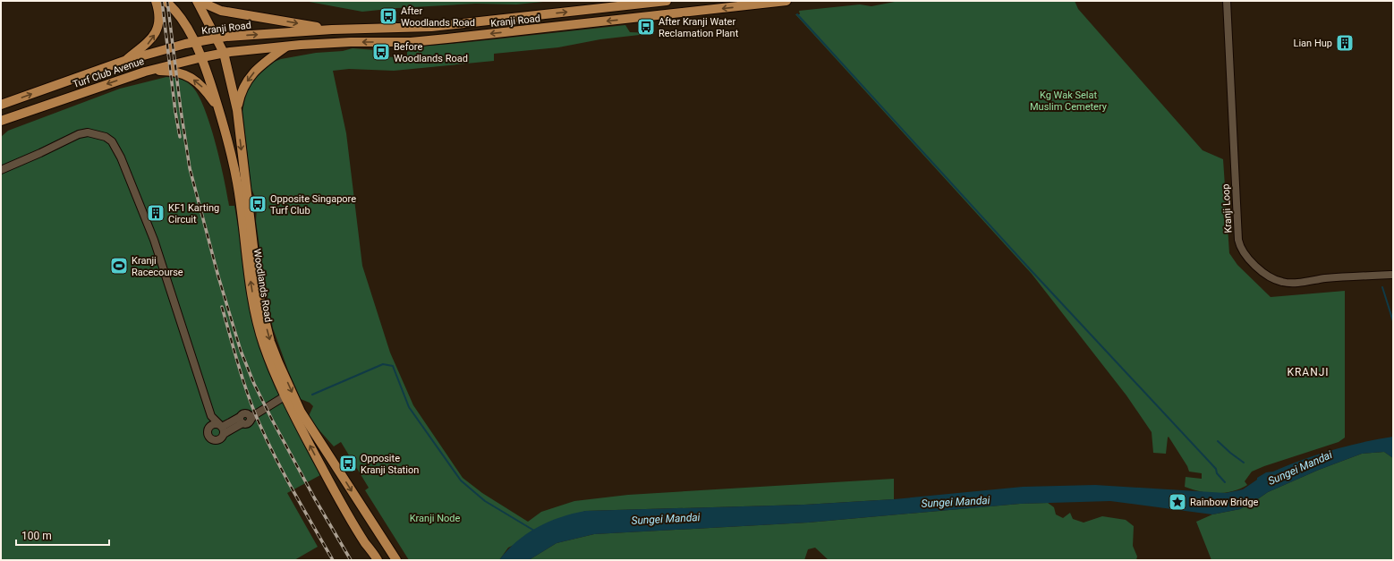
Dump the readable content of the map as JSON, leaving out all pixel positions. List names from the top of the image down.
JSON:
{
  "streets": {
    "main road": ["Kranji Road", "Turf Club Avenue", "Woodlands Road"],
    "street": ["Kranji Loop"]
  },
  "crossings": [
    ["Kranji Road", "Turf Club Avenue"],
    ["Kranji Road", "Woodlands Road"],
    ["Turf Club Avenue", "Woodlands Road"]
  ],
  "districts": ["KRANJI"],
  "water": ["Sungei Mandai"],
  "parks": ["Kg Wak Selat Muslim Cemetery", "Kranji Node"],
  "places": {
    "bus stop": [
      "After Woodlands Road",
      "After Kranji Water Reclamation Plant",
      "Before Woodlands Road",
      "Opposite Singapore Turf Club",
      "Opposite Kranji Station"
    ],
    "building": ["Lian Hup", "KF1 Karting Circuit"],
    "sports": ["Kranji Racecourse"],
    "place": ["Rainbow Bridge"]
  },
  "scale_bar": "100 m"
}
